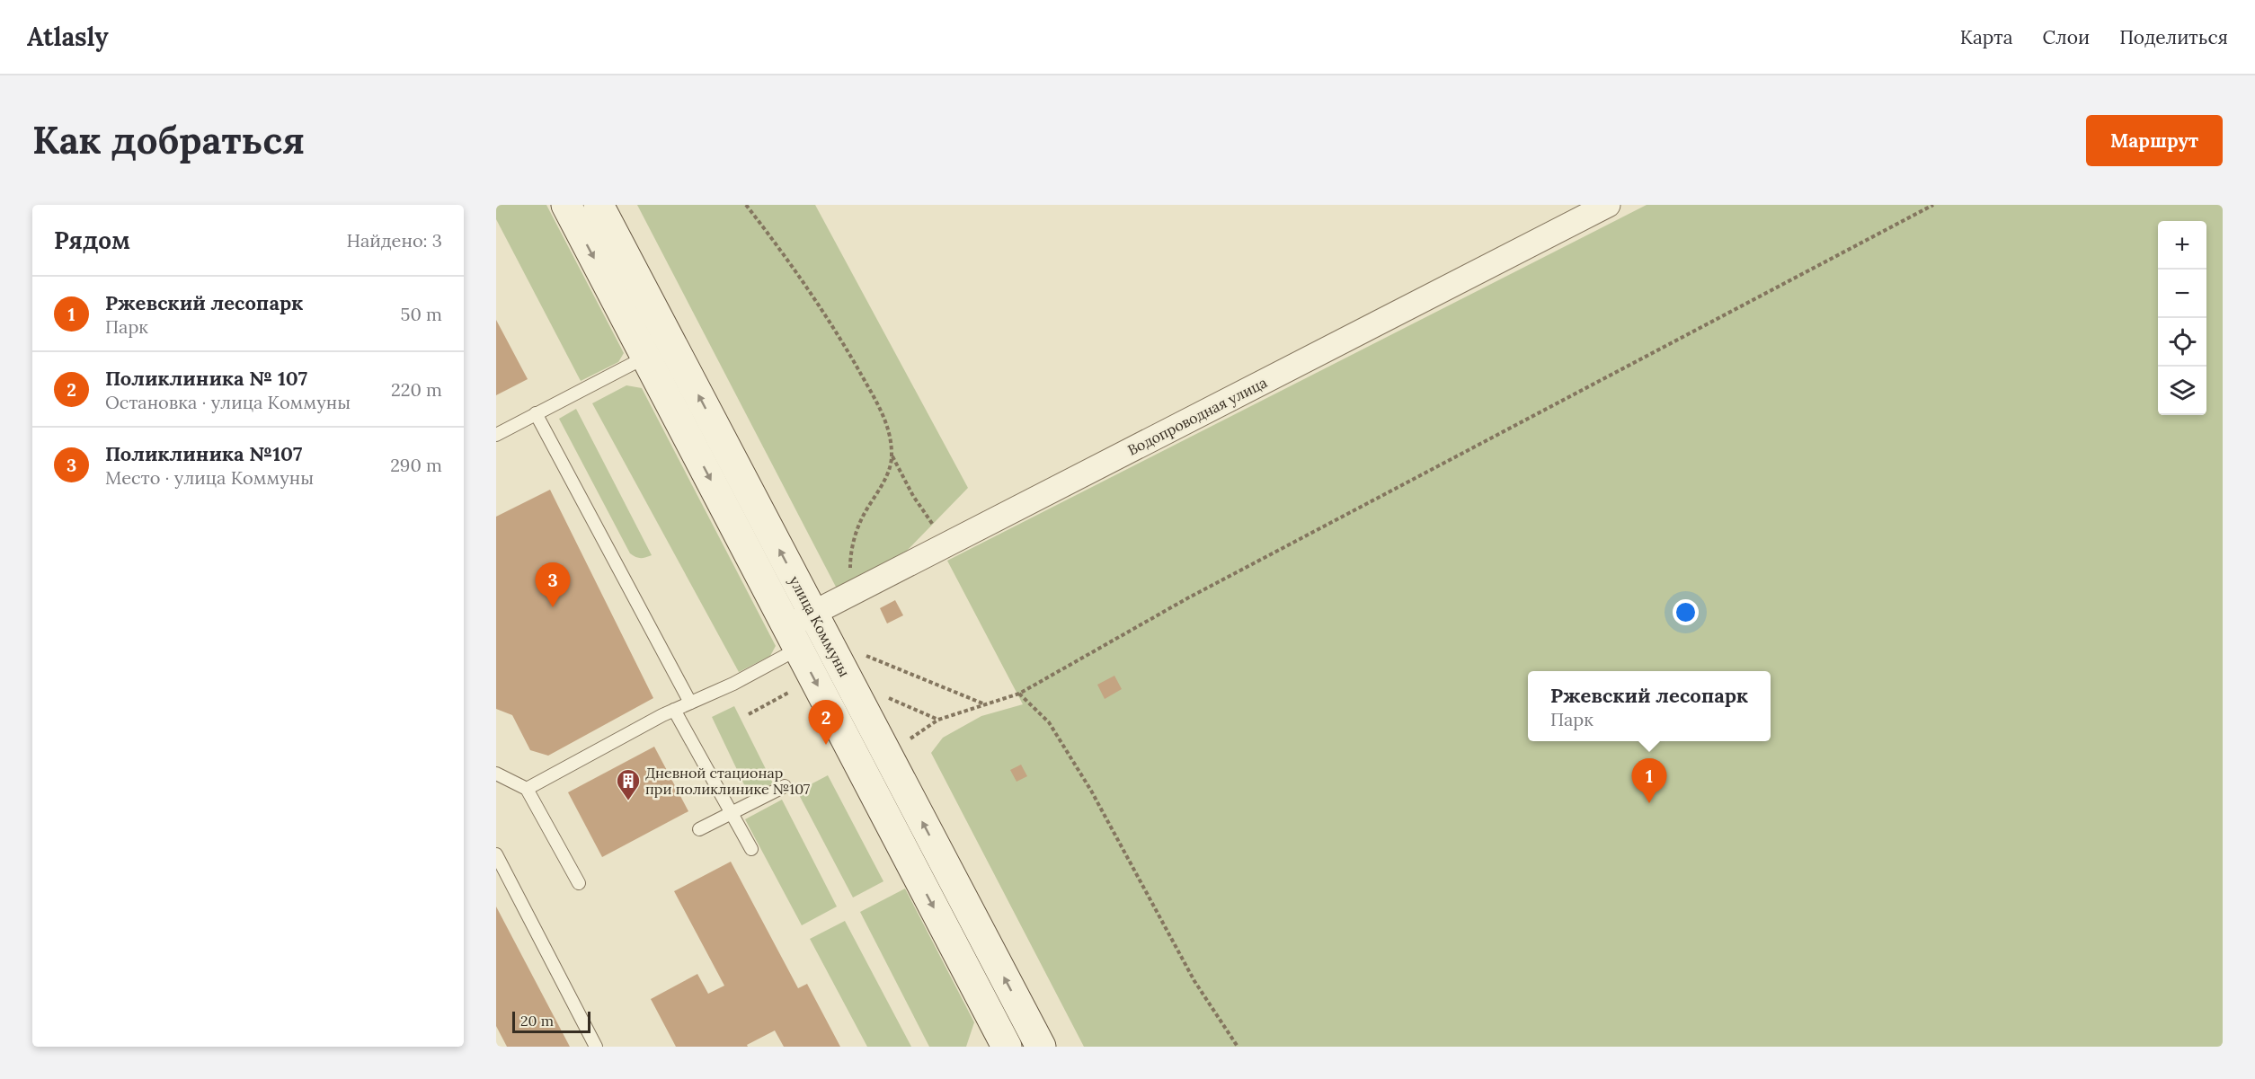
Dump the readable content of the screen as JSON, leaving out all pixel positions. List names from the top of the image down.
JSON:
{
  "streets": {
    "main road": ["улица Коммуны"],
    "street": ["Водопроводная улица"]
  },
  "crossings": [
    ["Водопроводная улица", "улица Коммуны"]
  ],
  "places": {
    "building": ["Дневной стационар при поликлинике №107"]
  },
  "scale_bar": "20 m",
  "page": {
    "header": "Atlasly",
    "nav": ["Карта", "Слои", "Поделиться"],
    "buttons": "Маршрут",
    "title": "Как добраться",
    "heading": ["Рядом", "Найдено: 3"],
    "map_buttons": ["+", "−"],
    "list": [
      {
        "mark": "1",
        "name": "Ржевский лесопарк",
        "note": "Парк",
        "value": "50 m"
      },
      {
        "mark": "2",
        "name": "Поликлиника № 107",
        "note": "Остановка · улица Коммуны",
        "value": "220 m"
      },
      {
        "mark": "3",
        "name": "Поликлиника №107",
        "note": "Место · улица Коммуны",
        "value": "290 m"
      }
    ],
    "pins": ["3", "2", "1"],
    "popup": ["Ржевский лесопарк", "Парк"],
    "scale": "20 m"
  }
}
